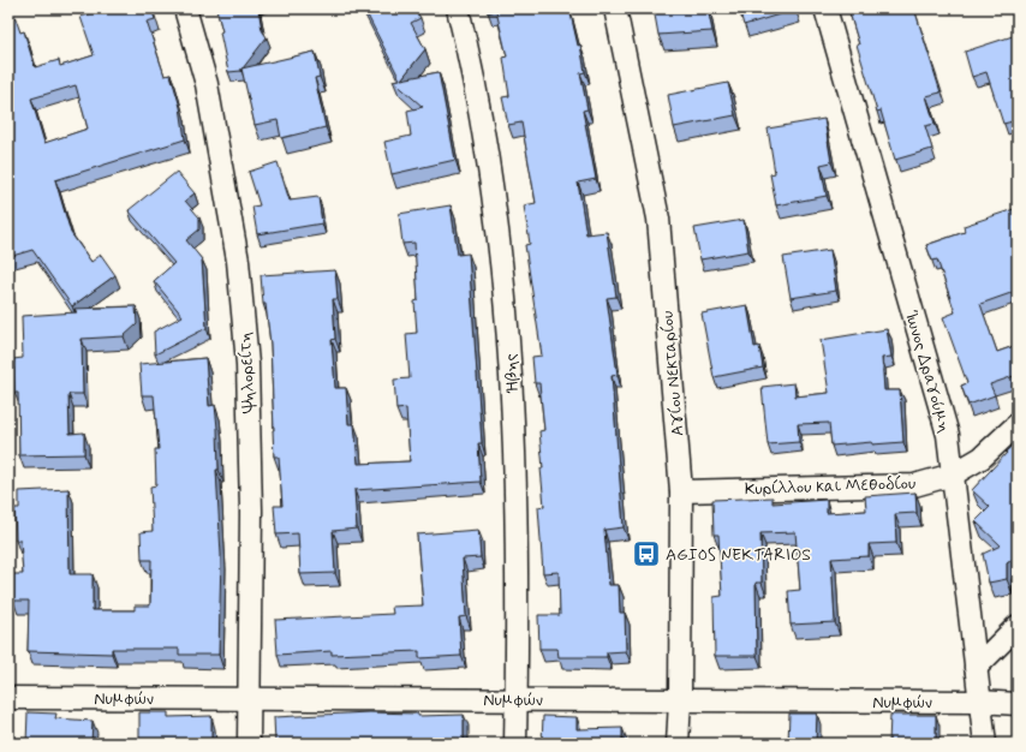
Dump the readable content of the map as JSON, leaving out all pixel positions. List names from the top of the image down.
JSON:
{
  "streets": {
    "street": [
      "Ίωνος Δραγούμη",
      "Ψηλορείτη",
      "Ήβης",
      "Αγίου Νεκταρίου",
      "Κυρίλλου και Μεθοδίου",
      "Νυμφών"
    ]
  },
  "crossings": [
    ["Ίωνος Δραγούμη", "Κυρίλλου και Μεθοδίου"],
    ["Ίωνος Δραγούμη", "Νυμφών"],
    ["Ψηλορείτη", "Νυμφών"],
    ["Ήβης", "Νυμφών"],
    ["Αγίου Νεκταρίου", "Κυρίλλου και Μεθοδίου"],
    ["Αγίου Νεκταρίου", "Νυμφών"]
  ],
  "places": {
    "bus stop": ["AGIOS NEKTARIOS"]
  }
}
